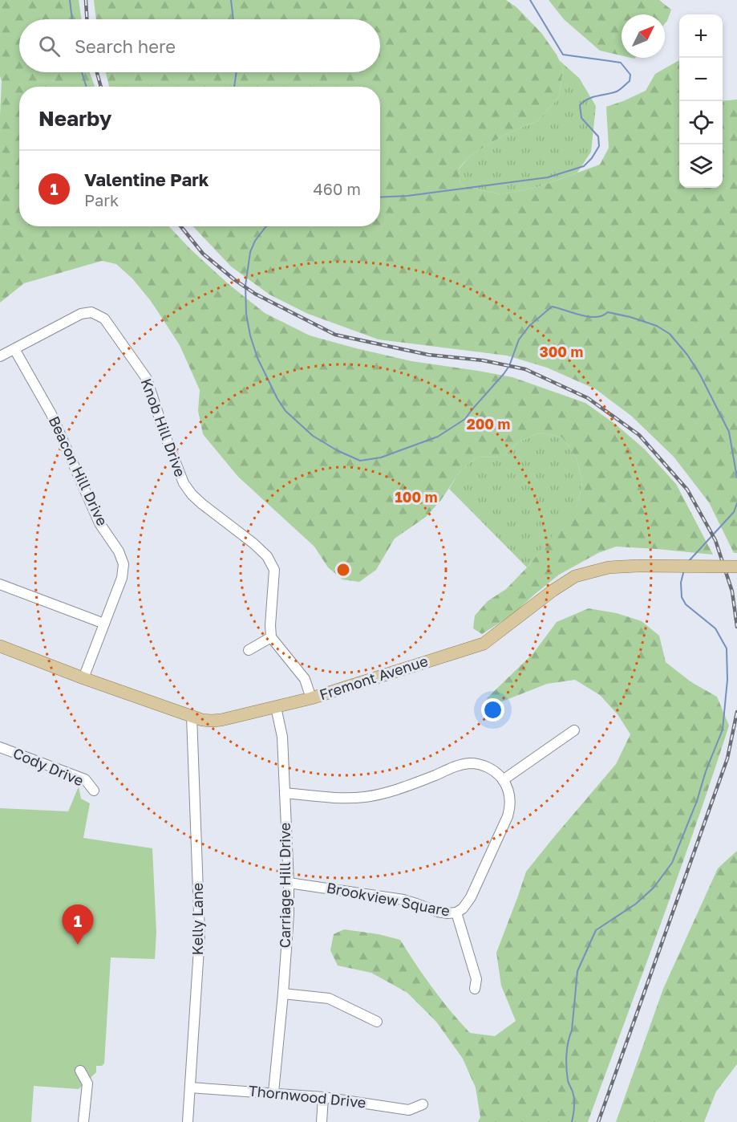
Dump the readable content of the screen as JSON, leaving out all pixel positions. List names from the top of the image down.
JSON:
{
  "streets": {
    "main road": ["Fremont Avenue"],
    "street": [
      "Knob Hill Drive",
      "Beacon Hill Drive",
      "Cody Drive",
      "Carriage Hill Drive",
      "Brookview Square",
      "Kelly Lane",
      "Thornwood Drive"
    ]
  },
  "crossings": [
    ["Knob Hill Drive", "Beacon Hill Drive"],
    ["Beacon Hill Drive", "Fremont Avenue"],
    ["Fremont Avenue", "Carriage Hill Drive"],
    ["Fremont Avenue", "Kelly Lane"],
    ["Carriage Hill Drive", "Brookview Square"],
    ["Carriage Hill Drive", "Thornwood Drive"],
    ["Kelly Lane", "Thornwood Drive"]
  ],
  "north": "top right",
  "page": {
    "map_buttons": ["+", "−"],
    "search": "Search here",
    "heading": "Nearby",
    "list": [
      {
        "mark": "1",
        "name": "Valentine Park",
        "note": "Park",
        "value": "460 m"
      }
    ],
    "pins": "1"
  },
  "rings": ["300 m", "200 m", "100 m"]
}
